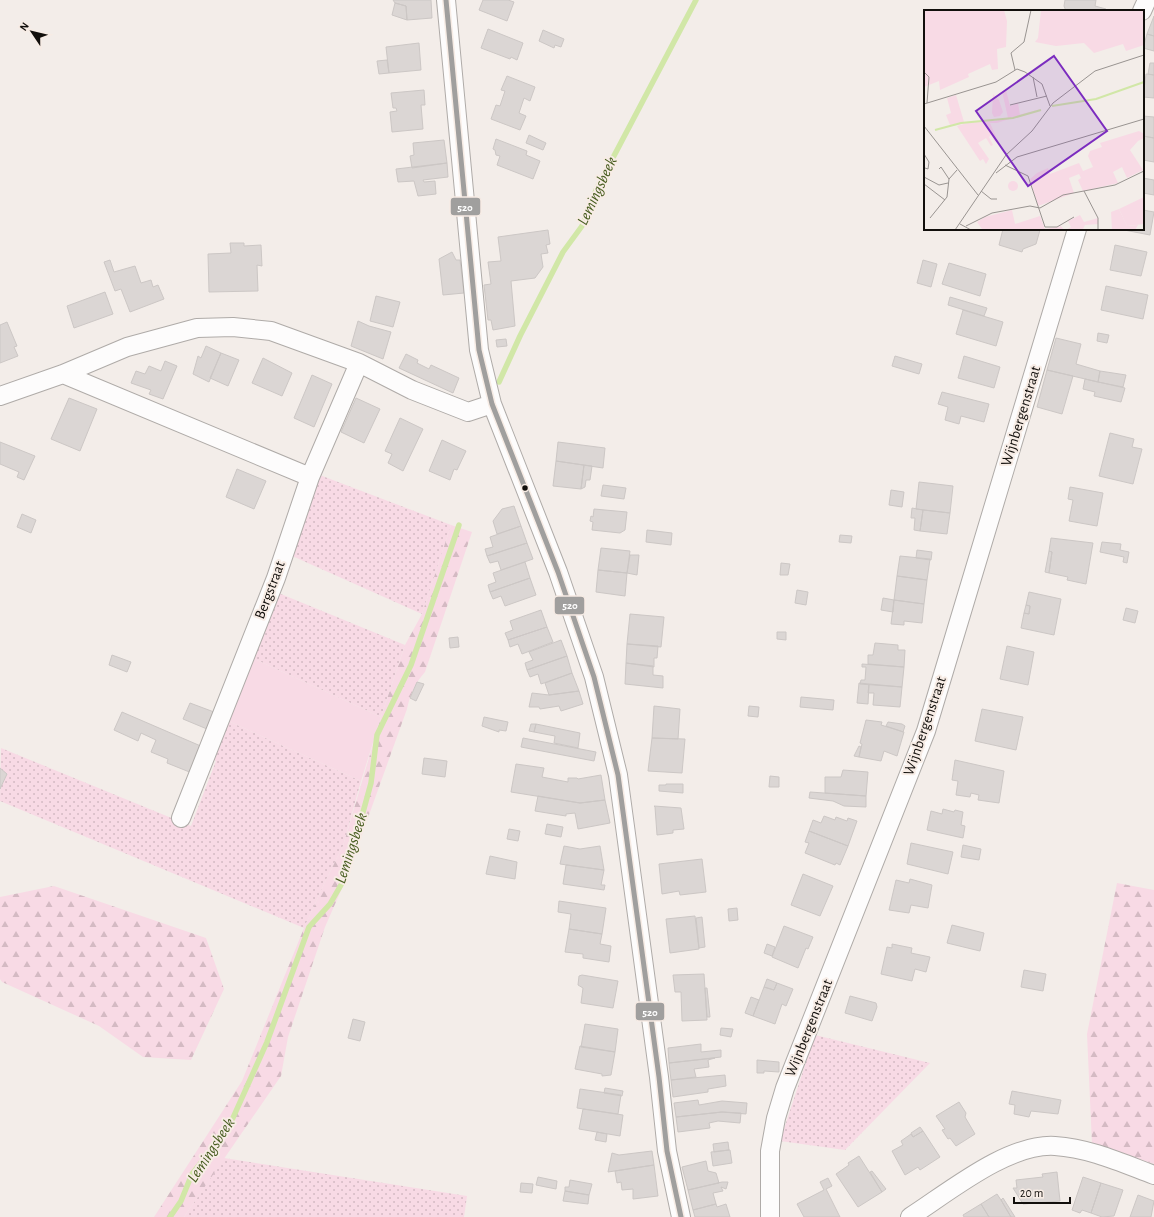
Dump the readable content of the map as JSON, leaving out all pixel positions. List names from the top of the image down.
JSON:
{
  "streets": {
    "street": ["Wijnbergenstraat", "Bergstraat"]
  },
  "water": ["Lemingsbeek"],
  "lines": ["transit line 520"],
  "scale_bar": "20 m",
  "north": "top left"
}
